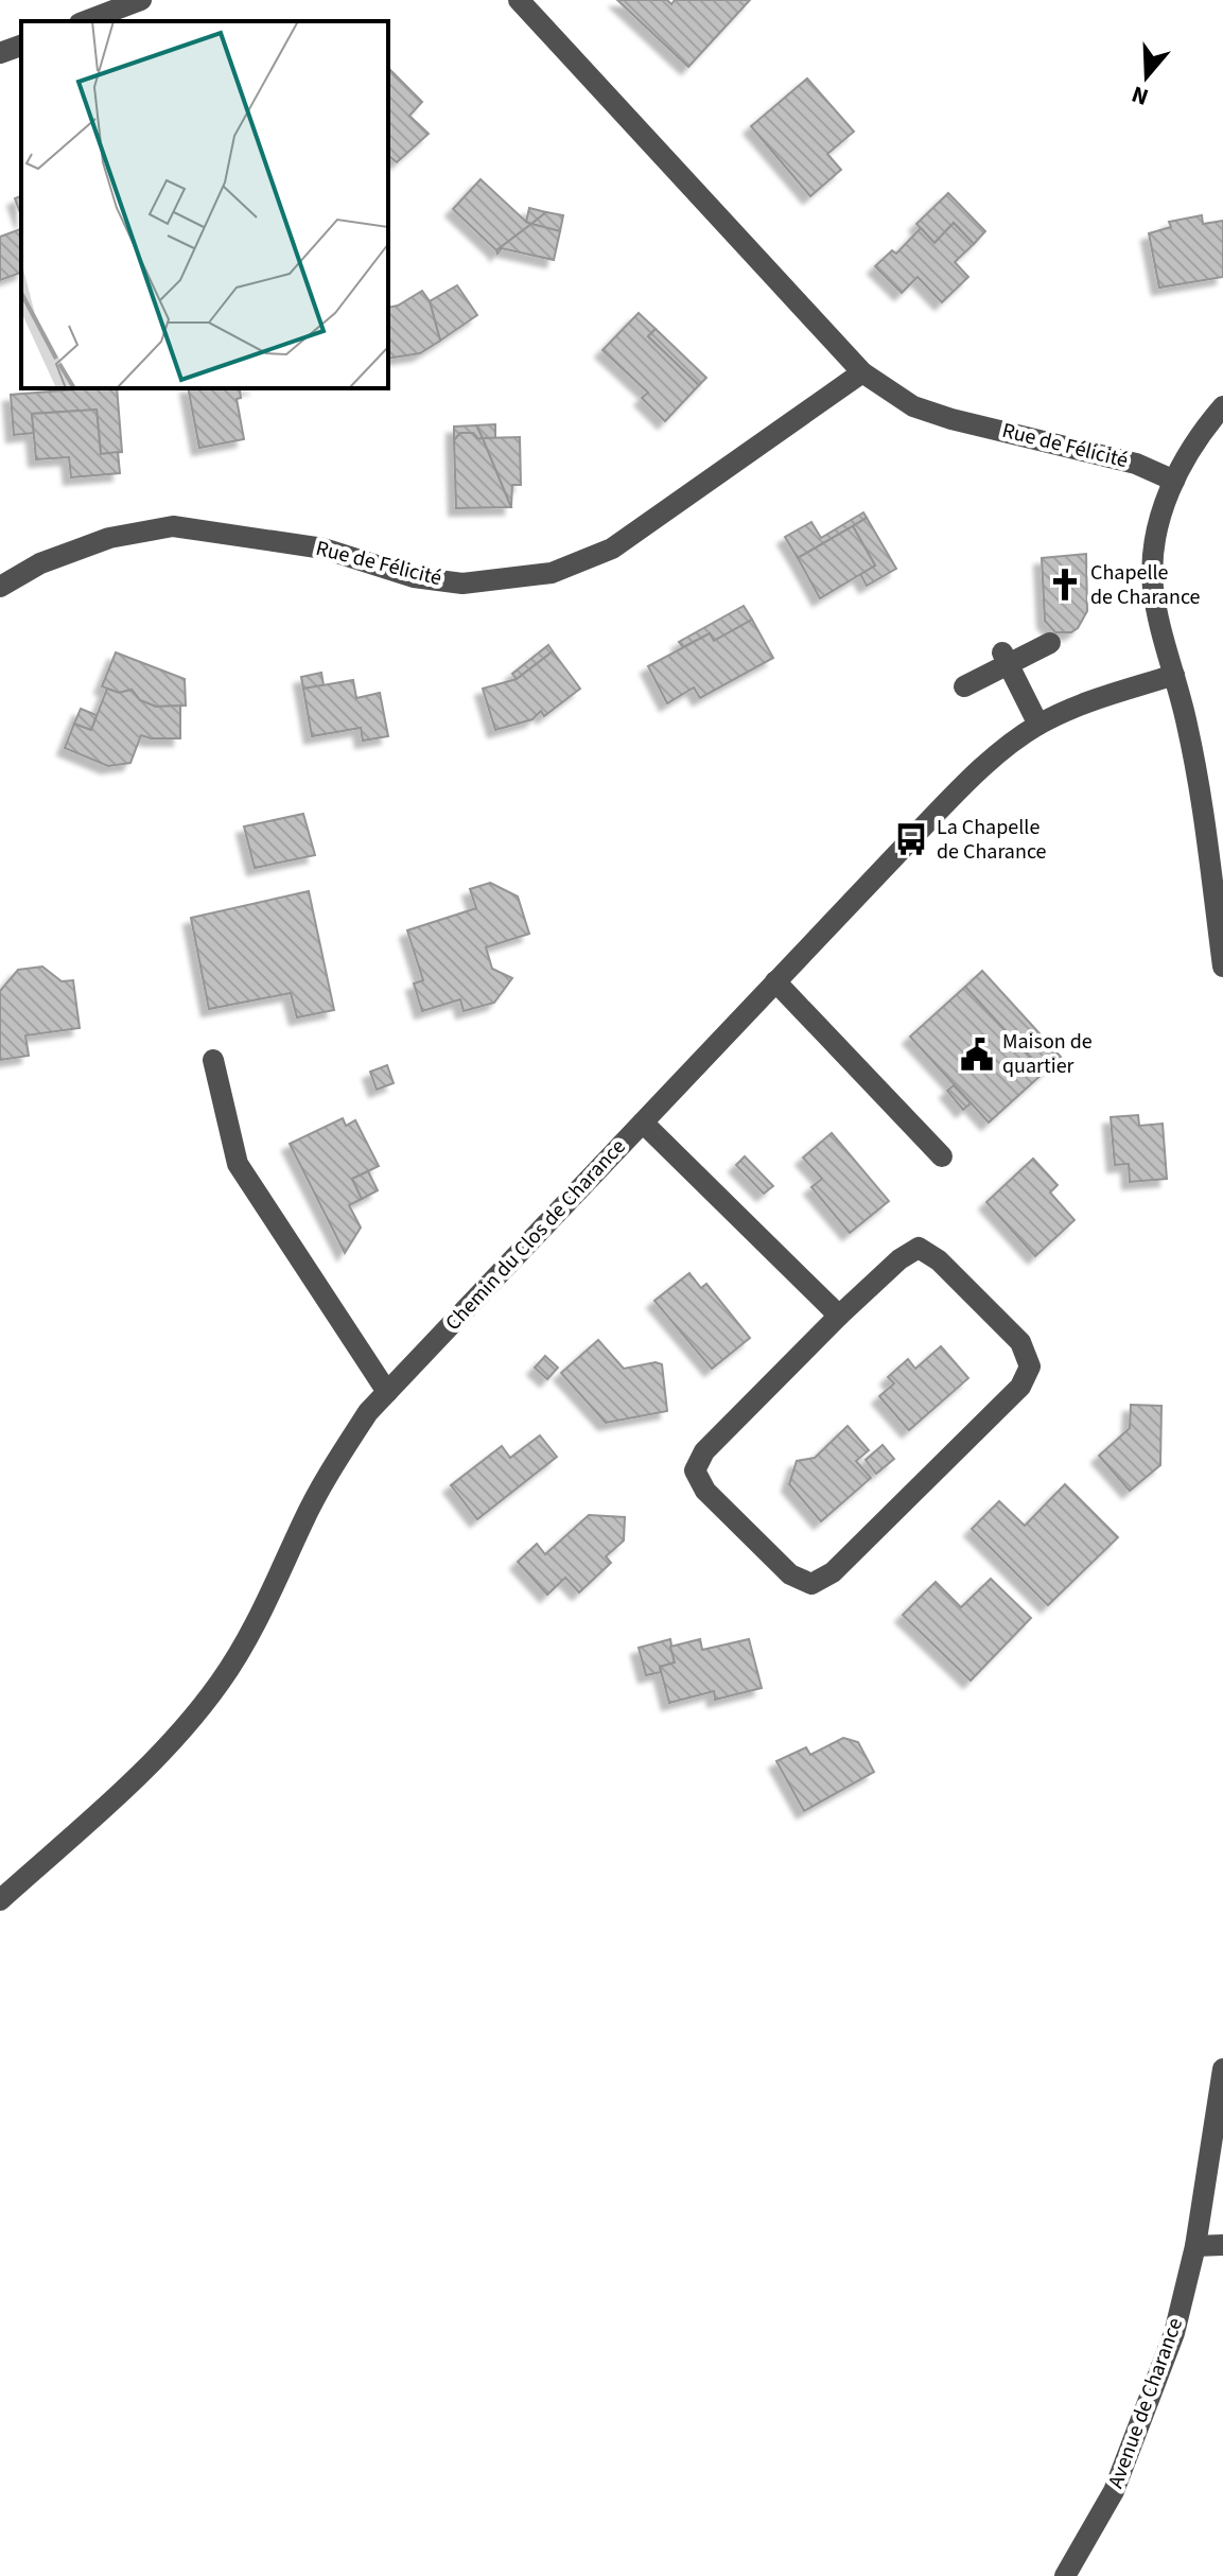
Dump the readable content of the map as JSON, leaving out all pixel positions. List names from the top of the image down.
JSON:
{
  "streets": {
    "street": ["Rue de Félicité", "Chemin du Clos de Charance", "Avenue de Charance"]
  },
  "places": {
    "church": ["Chapelle de Charance"],
    "bus stop": ["La Chapelle de Charance"],
    "public building": ["Maison de quartier"]
  },
  "north": "bottom"
}
